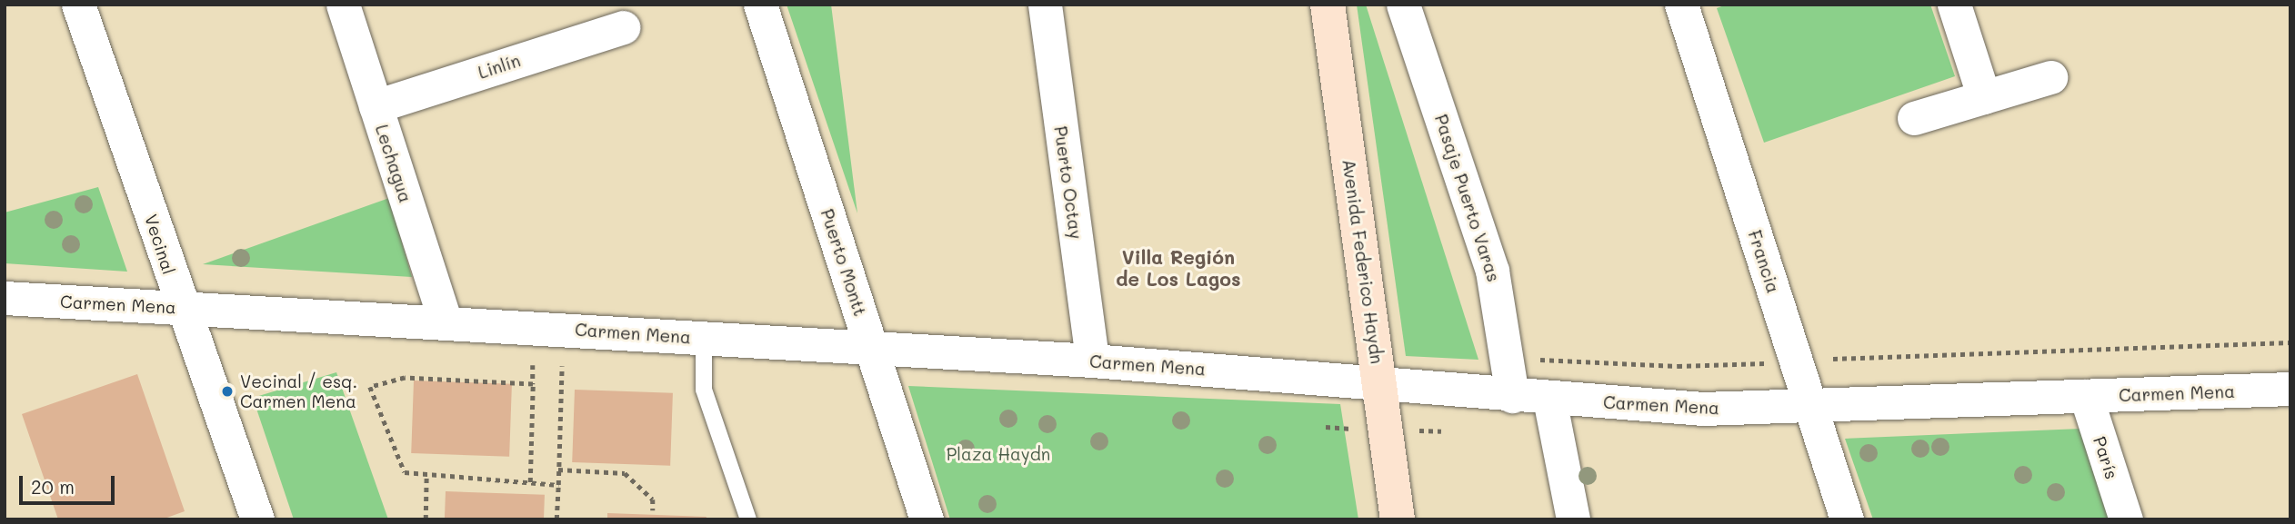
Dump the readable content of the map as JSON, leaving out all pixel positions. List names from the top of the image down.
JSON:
{
  "streets": {
    "street": [
      "Linlín",
      "Lechagua",
      "Puerto Octay",
      "Pasaje Puerto Varas",
      "Vecinal",
      "Avenida Federico Haydn",
      "Francia",
      "Puerto Montt",
      "Carmen Mena",
      "París"
    ]
  },
  "crossings": [
    ["Linlín", "Lechagua"],
    ["Lechagua", "Carmen Mena"],
    ["Puerto Octay", "Carmen Mena"],
    ["Pasaje Puerto Varas", "Carmen Mena"],
    ["Vecinal", "Carmen Mena"],
    ["Avenida Federico Haydn", "Carmen Mena"],
    ["Francia", "Carmen Mena"],
    ["Puerto Montt", "Carmen Mena"],
    ["Carmen Mena", "París"]
  ],
  "districts": ["Villa Región de Los Lagos"],
  "parks": ["Plaza Haydn"],
  "places": ["Vecinal / esq. Carmen Mena"],
  "scale_bar": "20 m"
}
